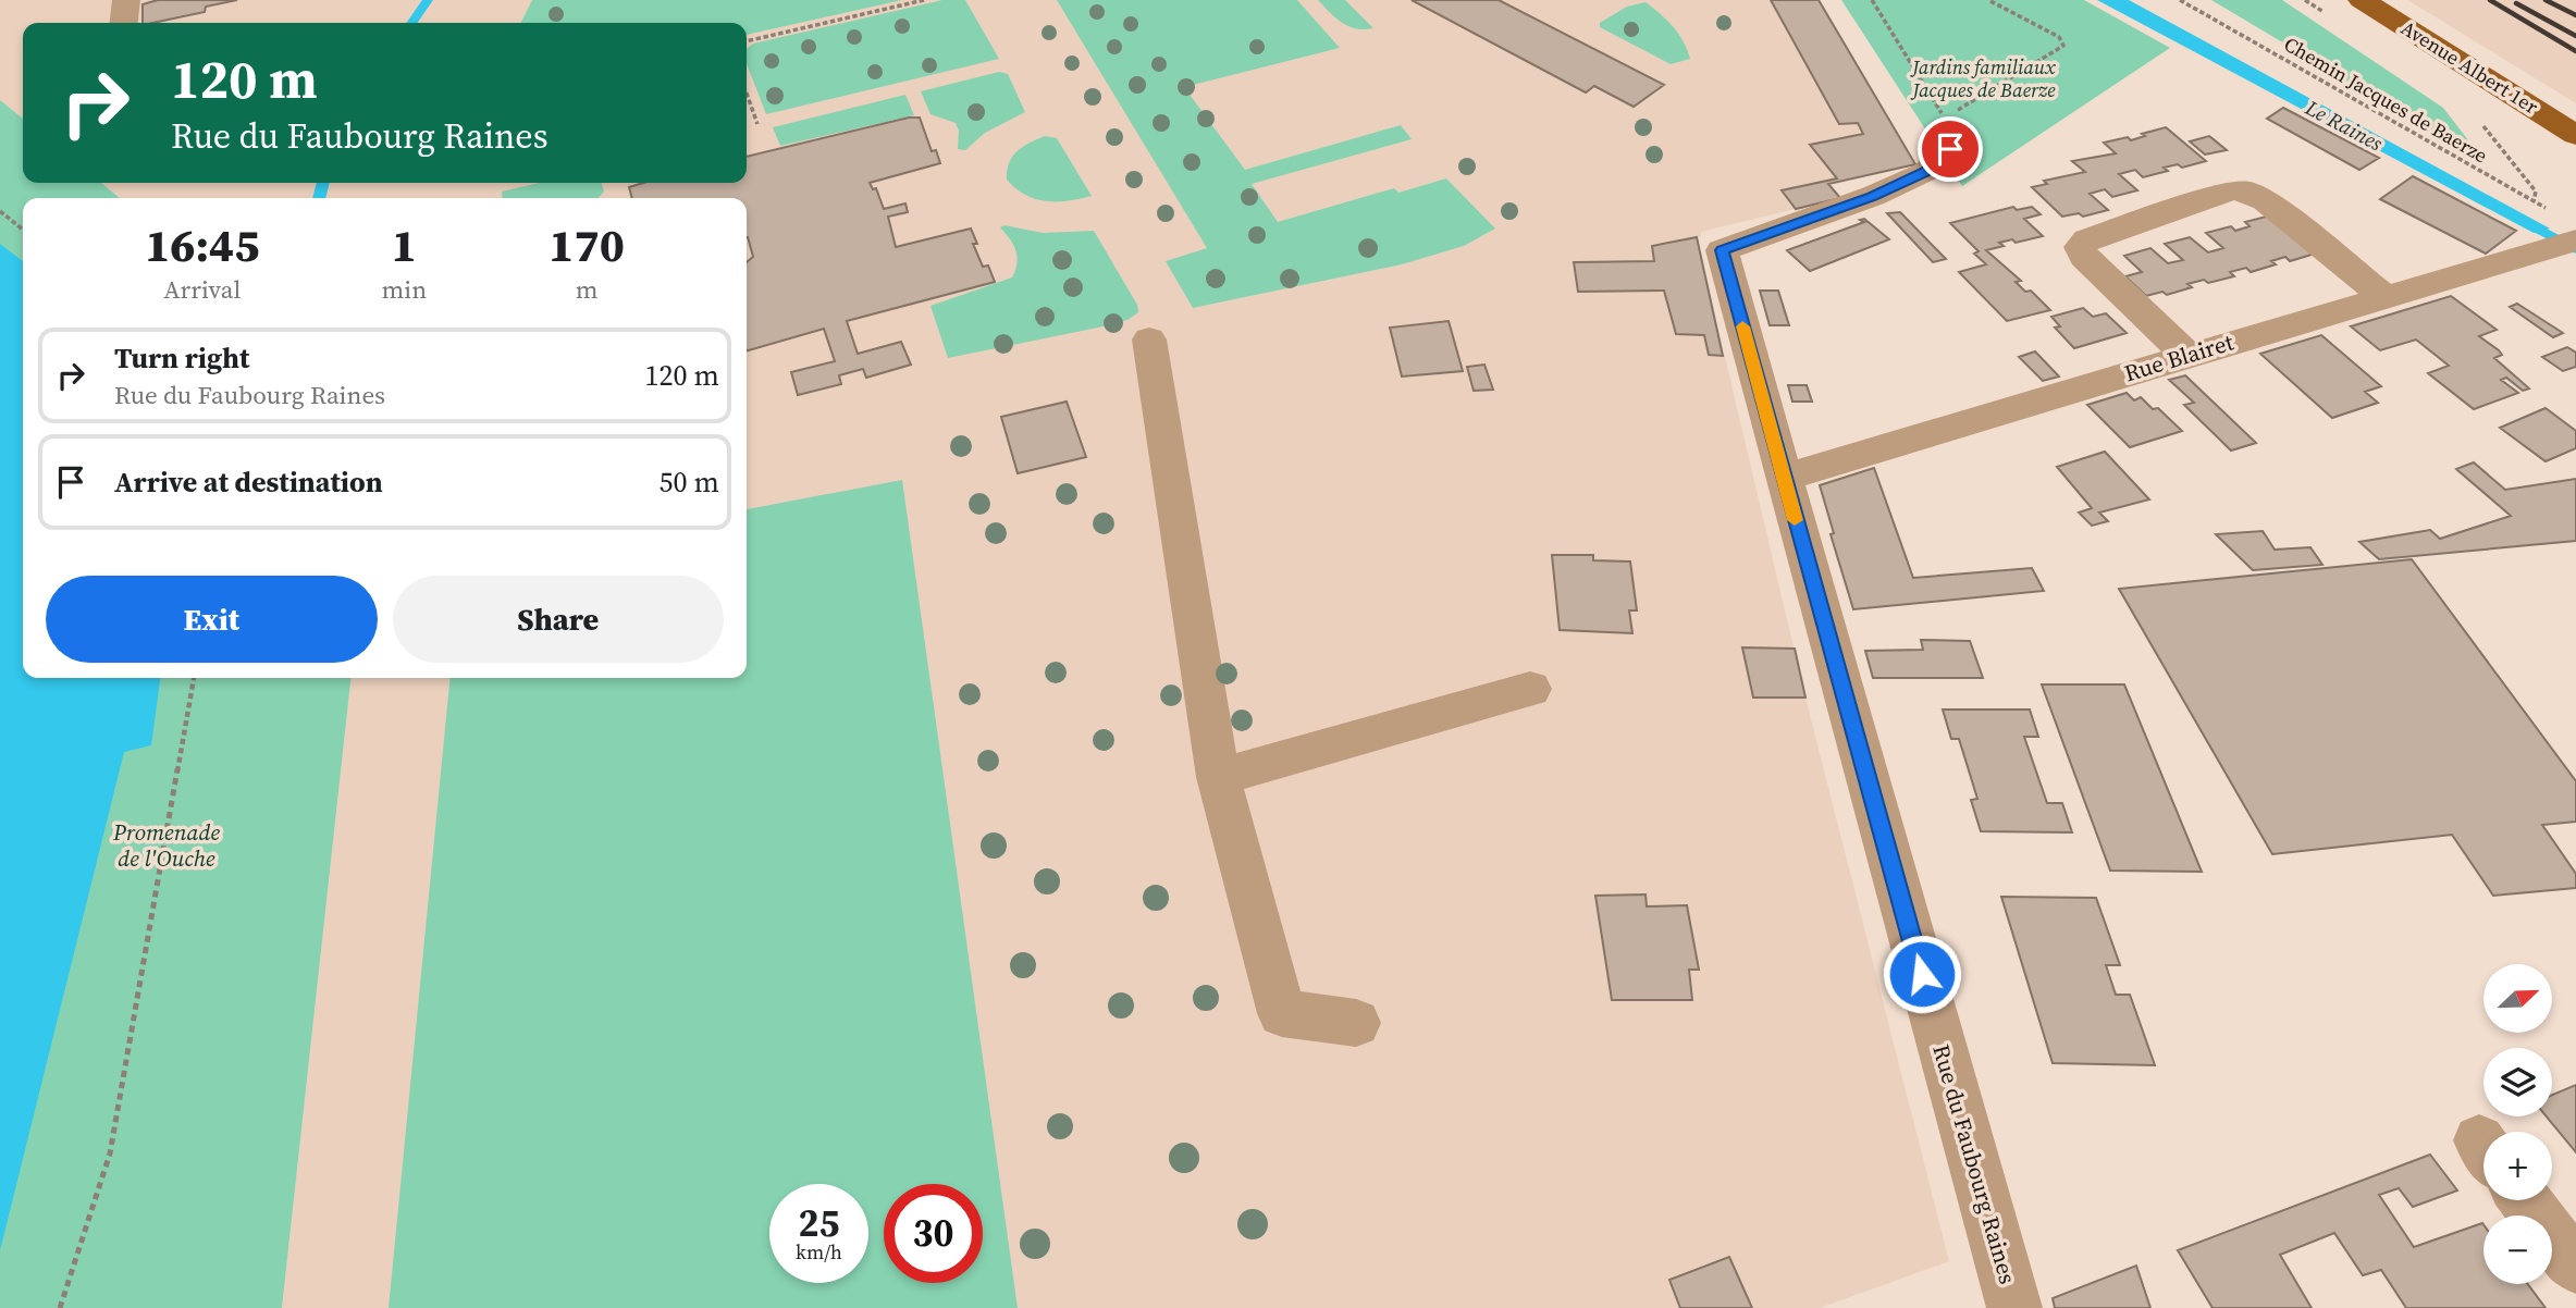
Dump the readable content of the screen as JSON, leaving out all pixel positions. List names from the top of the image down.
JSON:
{
  "streets": {
    "main road": ["Avenue Albert 1er"],
    "street": ["Rue Blairet", "Rue du Faubourg Raines"],
    "path": ["Chemin Jacques de Baerze"]
  },
  "crossings": [
    ["Rue Blairet", "Rue du Faubourg Raines"]
  ],
  "water": ["Le Raines"],
  "parks": ["Jardins familiaux Jacques de Baerze", "Promenade de l'Ouche"],
  "north": "top right",
  "page": {
    "turn": ["120 m", "Rue du Faubourg Raines"],
    "eta": [
      "16:45",
      "Arrival",
      "1",
      "min",
      "170",
      "m"
    ],
    "list": [
      {
        "name": "Turn right",
        "note": "Rue du Faubourg Raines",
        "value": "120 m"
      },
      {
        "name": "Arrive at destination",
        "value": "50 m"
      }
    ],
    "buttons": ["Exit", "Share"],
    "map_buttons": ["+", "−"],
    "speed": "25 km/h",
    "limit": "30"
  }
}
